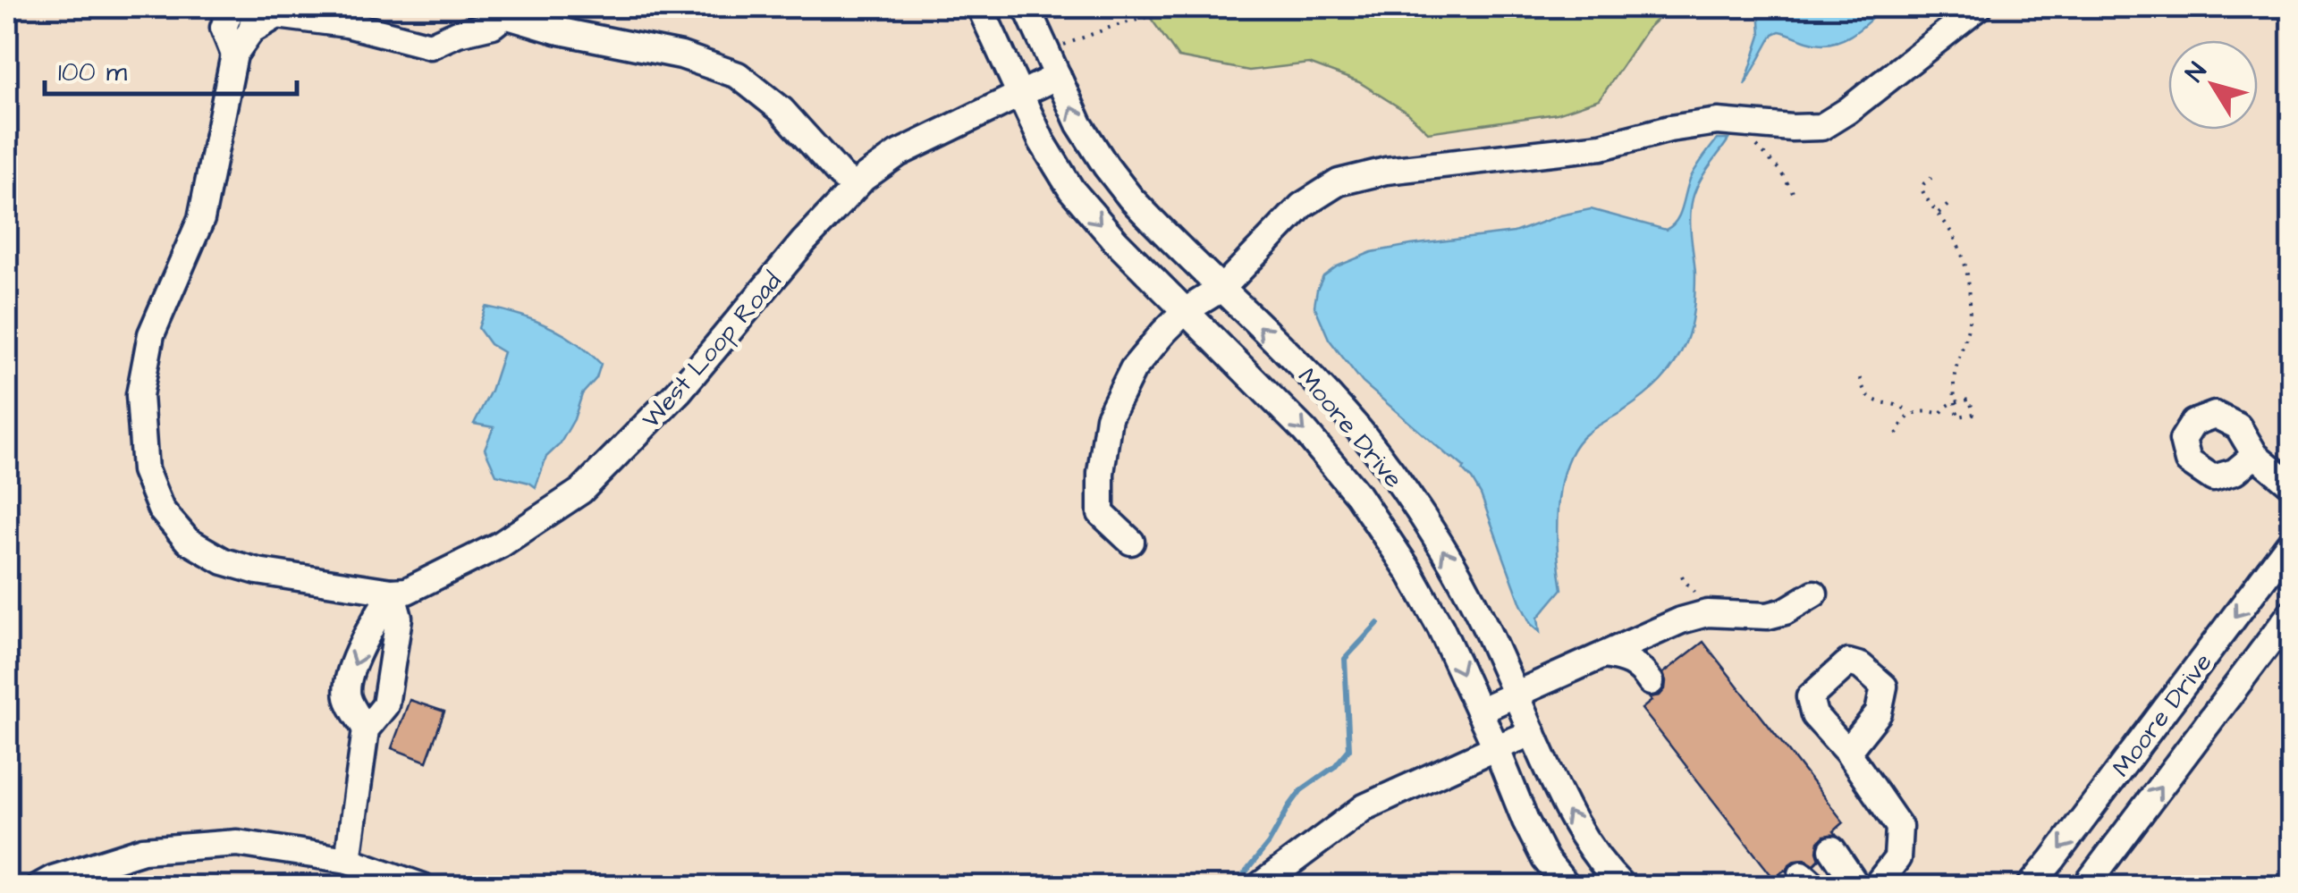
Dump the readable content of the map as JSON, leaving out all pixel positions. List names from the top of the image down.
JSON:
{
  "streets": {
    "street": ["West Loop Road", "Moore Drive"]
  },
  "crossings": [
    ["West Loop Road", "Moore Drive"]
  ],
  "scale_bar": "100 m",
  "north": "top left"
}
